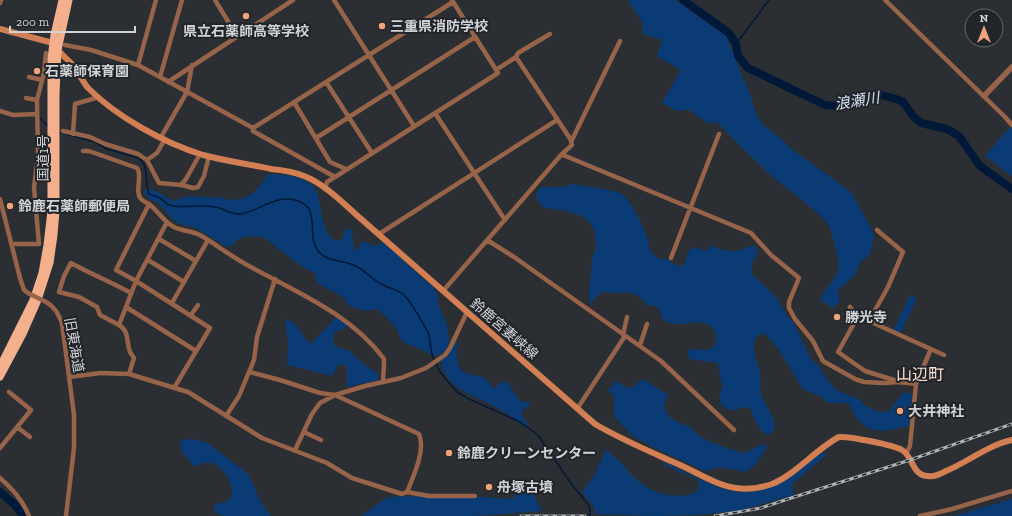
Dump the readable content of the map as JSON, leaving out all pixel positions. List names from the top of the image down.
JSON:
{
  "streets": {
    "highway": ["国道1号"],
    "main road": ["鈴鹿宮妻峡線"],
    "street": ["旧東海道"]
  },
  "crossings": [
    ["国道1号", "鈴鹿宮妻峡線"]
  ],
  "districts": ["山辺町"],
  "water": ["浪瀬川"],
  "places": [
    "県立石薬師高等学校",
    "三重県消防学校",
    "石薬師保育園",
    "鈴鹿石薬師郵便局",
    "勝光寺",
    "大井神社",
    "鈴鹿クリーンセンター",
    "舟塚古墳"
  ],
  "scale_bar": "200 m",
  "north": "top"
}
